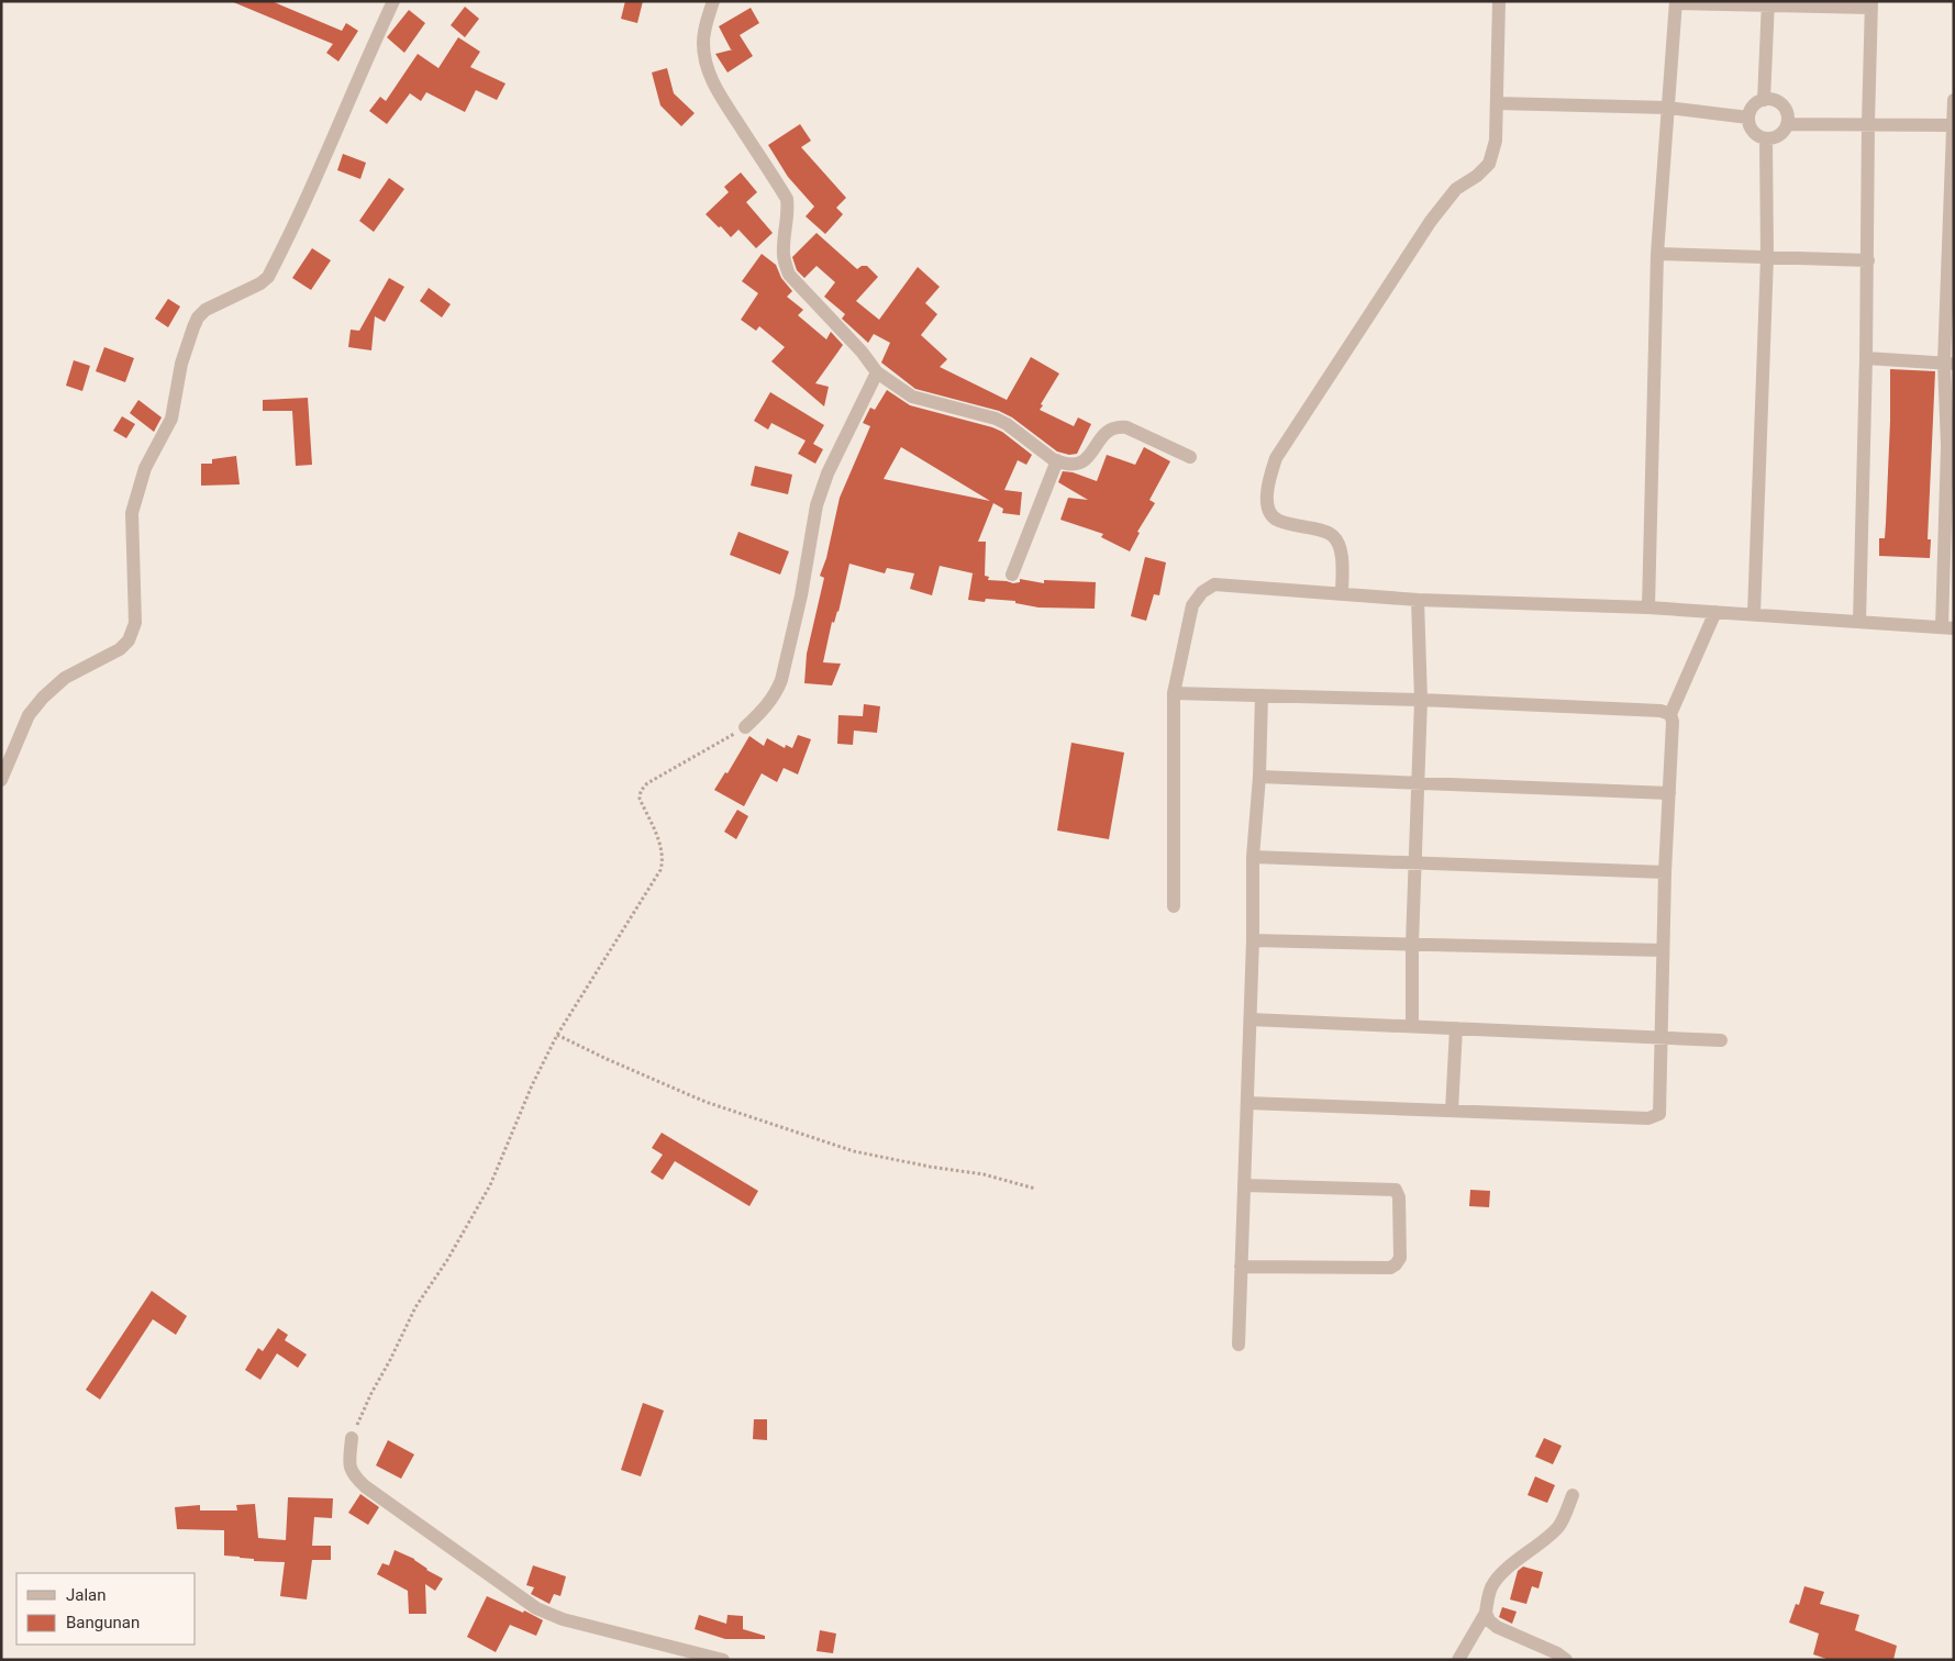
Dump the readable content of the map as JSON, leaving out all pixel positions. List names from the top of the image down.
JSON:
{
  "legend": ["Jalan", "Bangunan"]
}
